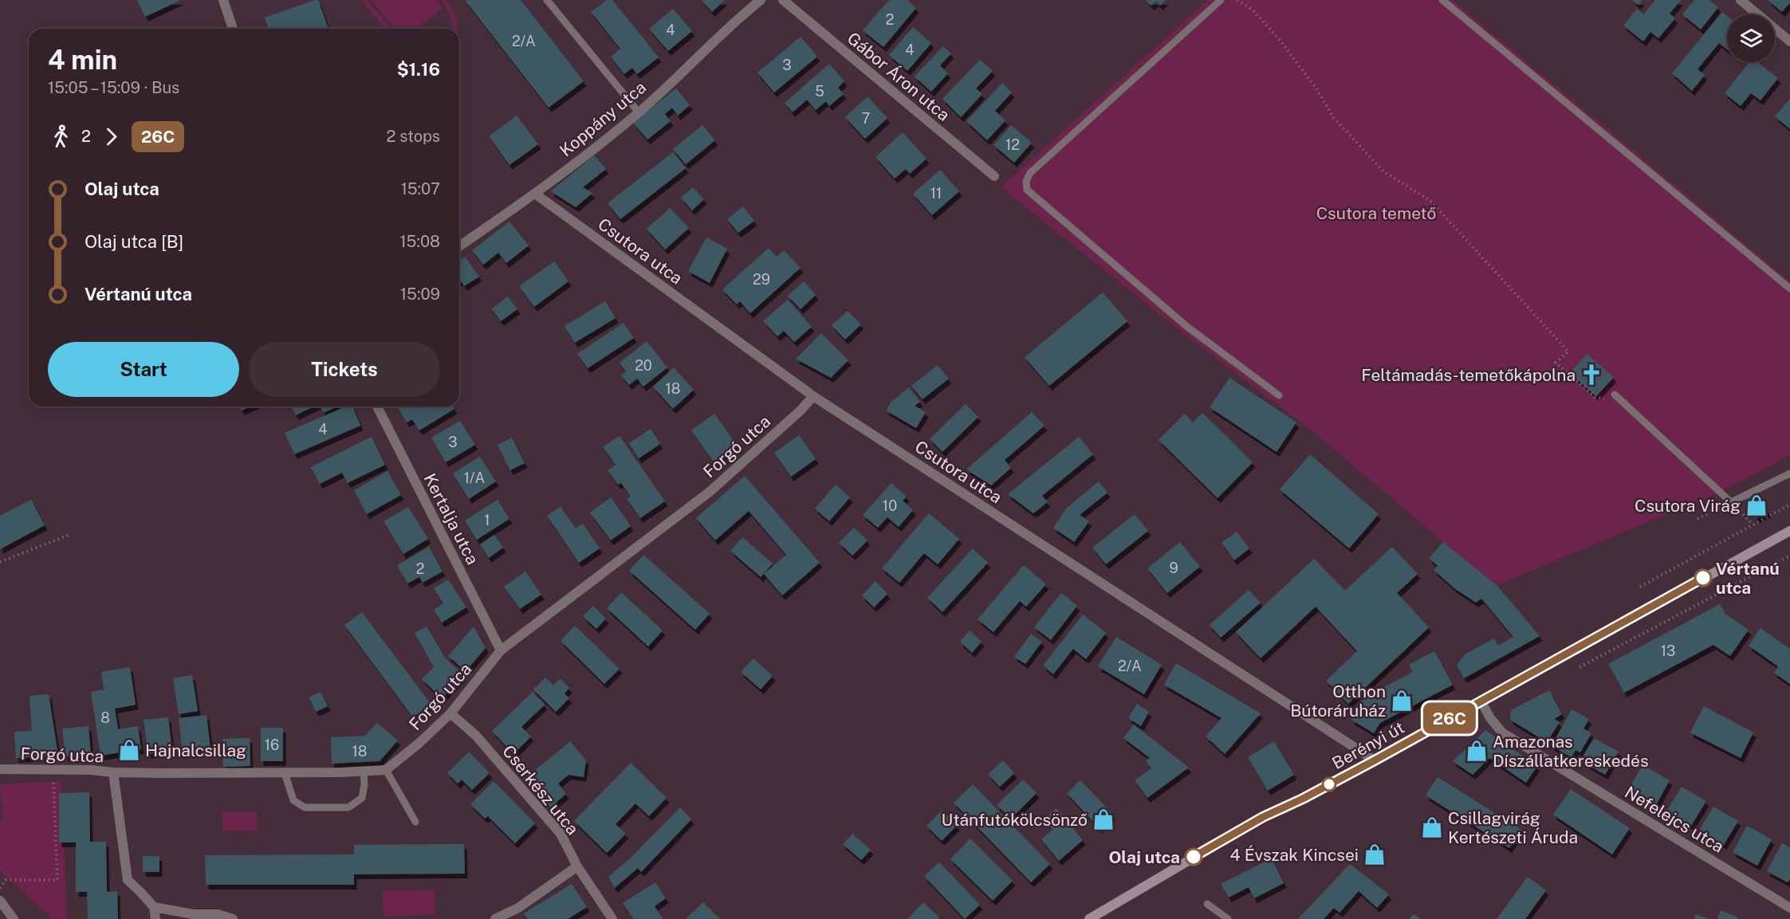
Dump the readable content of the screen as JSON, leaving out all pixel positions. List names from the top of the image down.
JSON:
{
  "streets": {
    "main road": ["Berényi út"],
    "street": [
      "Gábor Áron utca",
      "Koppány utca",
      "Csutora utca",
      "Forgó utca",
      "Kertalja utca",
      "Cserkész utca",
      "Nefelejcs utca"
    ]
  },
  "crossings": [
    ["Koppány utca", "Csutora utca"],
    ["Csutora utca", "Forgó utca"],
    ["Csutora utca", "Berényi út"],
    ["Forgó utca", "Kertalja utca"],
    ["Forgó utca", "Cserkész utca"],
    ["Berényi út", "Nefelejcs utca"]
  ],
  "parks": ["Csutora temető"],
  "places": {
    "church": ["Feltámadás-temetőkápolna"],
    "shop": [
      "Csutora Virág",
      "Otthon Bútoráruház",
      "Hajnalcsillag",
      "Amazonas Díszállatkereskedés",
      "Utánfutókölcsönző",
      "Csillagvirág Kertészeti Áruda",
      "4 Évszak Kincsei"
    ],
    "other": ["Vértanú utca", "Olaj utca"]
  },
  "lines": ["bus line 26C"],
  "house_numbers": [
    "2",
    "4",
    "2/A",
    "4",
    "3",
    "5",
    "7",
    "12",
    "11",
    "29",
    "20",
    "18",
    "4",
    "3",
    "1/A",
    "10",
    "1",
    "9",
    "2",
    "13",
    "2/A",
    "8",
    "16",
    "18"
  ],
  "page": {
    "on_map": "26C",
    "heading": ["4 min", "15:05 – 15:09 · Bus", "$1.16"],
    "legs": ["2", "26C", "2 stops"],
    "list": [
      {
        "name": "Olaj utca",
        "value": "15:07"
      },
      {
        "name": "Olaj utca [B]",
        "value": "15:08"
      },
      {
        "name": "Vértanú utca",
        "value": "15:09"
      }
    ],
    "buttons": ["Start", "Tickets"]
  }
}
